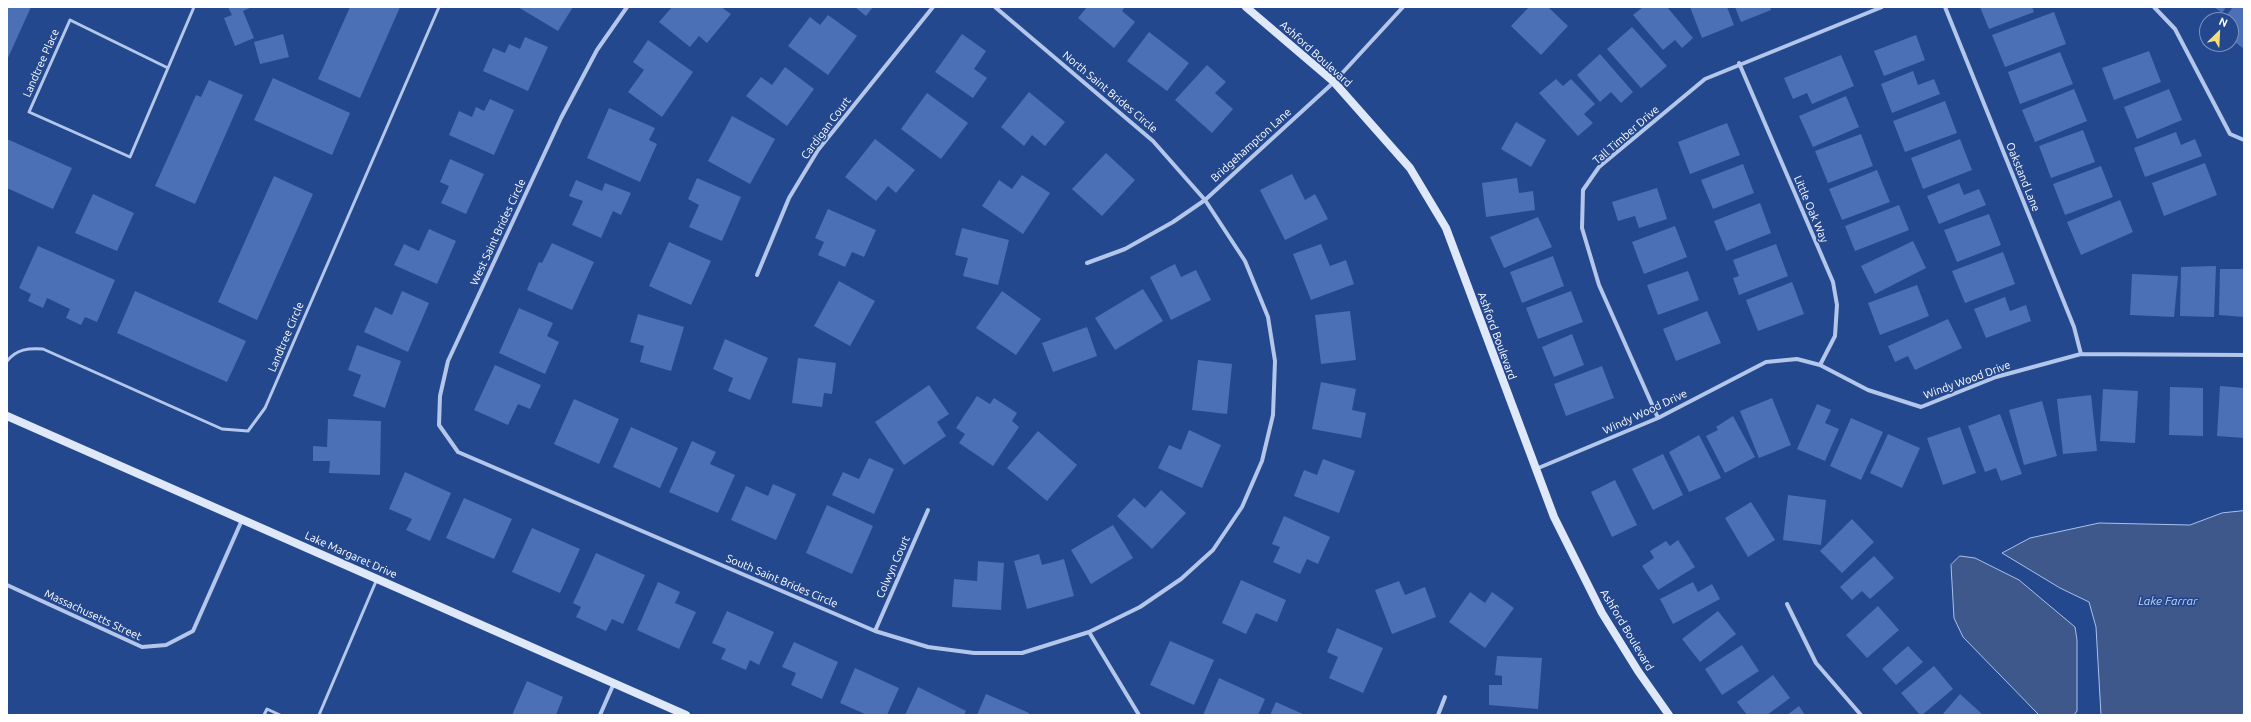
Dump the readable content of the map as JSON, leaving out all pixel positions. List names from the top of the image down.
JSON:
{
  "streets": {
    "street": [
      "Ashford Boulevard",
      "North Saint Brides Circle",
      "Cardigan Court",
      "Tall Timber Drive",
      "Bridgehampton Lane",
      "Oakstand Lane",
      "Little Oak Way",
      "West Saint Brides Circle",
      "Windy Wood Drive",
      "Lake Margaret Drive",
      "Colwyn Court",
      "South Saint Brides Circle",
      "Massachusetts Street"
    ],
    "lane": ["Landtree Place", "Landtree Circle"]
  },
  "crossings": [
    ["Ashford Boulevard", "Bridgehampton Lane"],
    ["Ashford Boulevard", "Windy Wood Drive"],
    ["North Saint Brides Circle", "Bridgehampton Lane"],
    ["North Saint Brides Circle", "South Saint Brides Circle"],
    ["Tall Timber Drive", "Little Oak Way"],
    ["Tall Timber Drive", "Windy Wood Drive"],
    ["Oakstand Lane", "Windy Wood Drive"],
    ["Little Oak Way", "Windy Wood Drive"],
    ["West Saint Brides Circle", "South Saint Brides Circle"],
    ["Lake Margaret Drive", "Massachusetts Street"],
    ["Colwyn Court", "South Saint Brides Circle"]
  ],
  "water": ["Lake Farrar"],
  "north": "top right"
}
